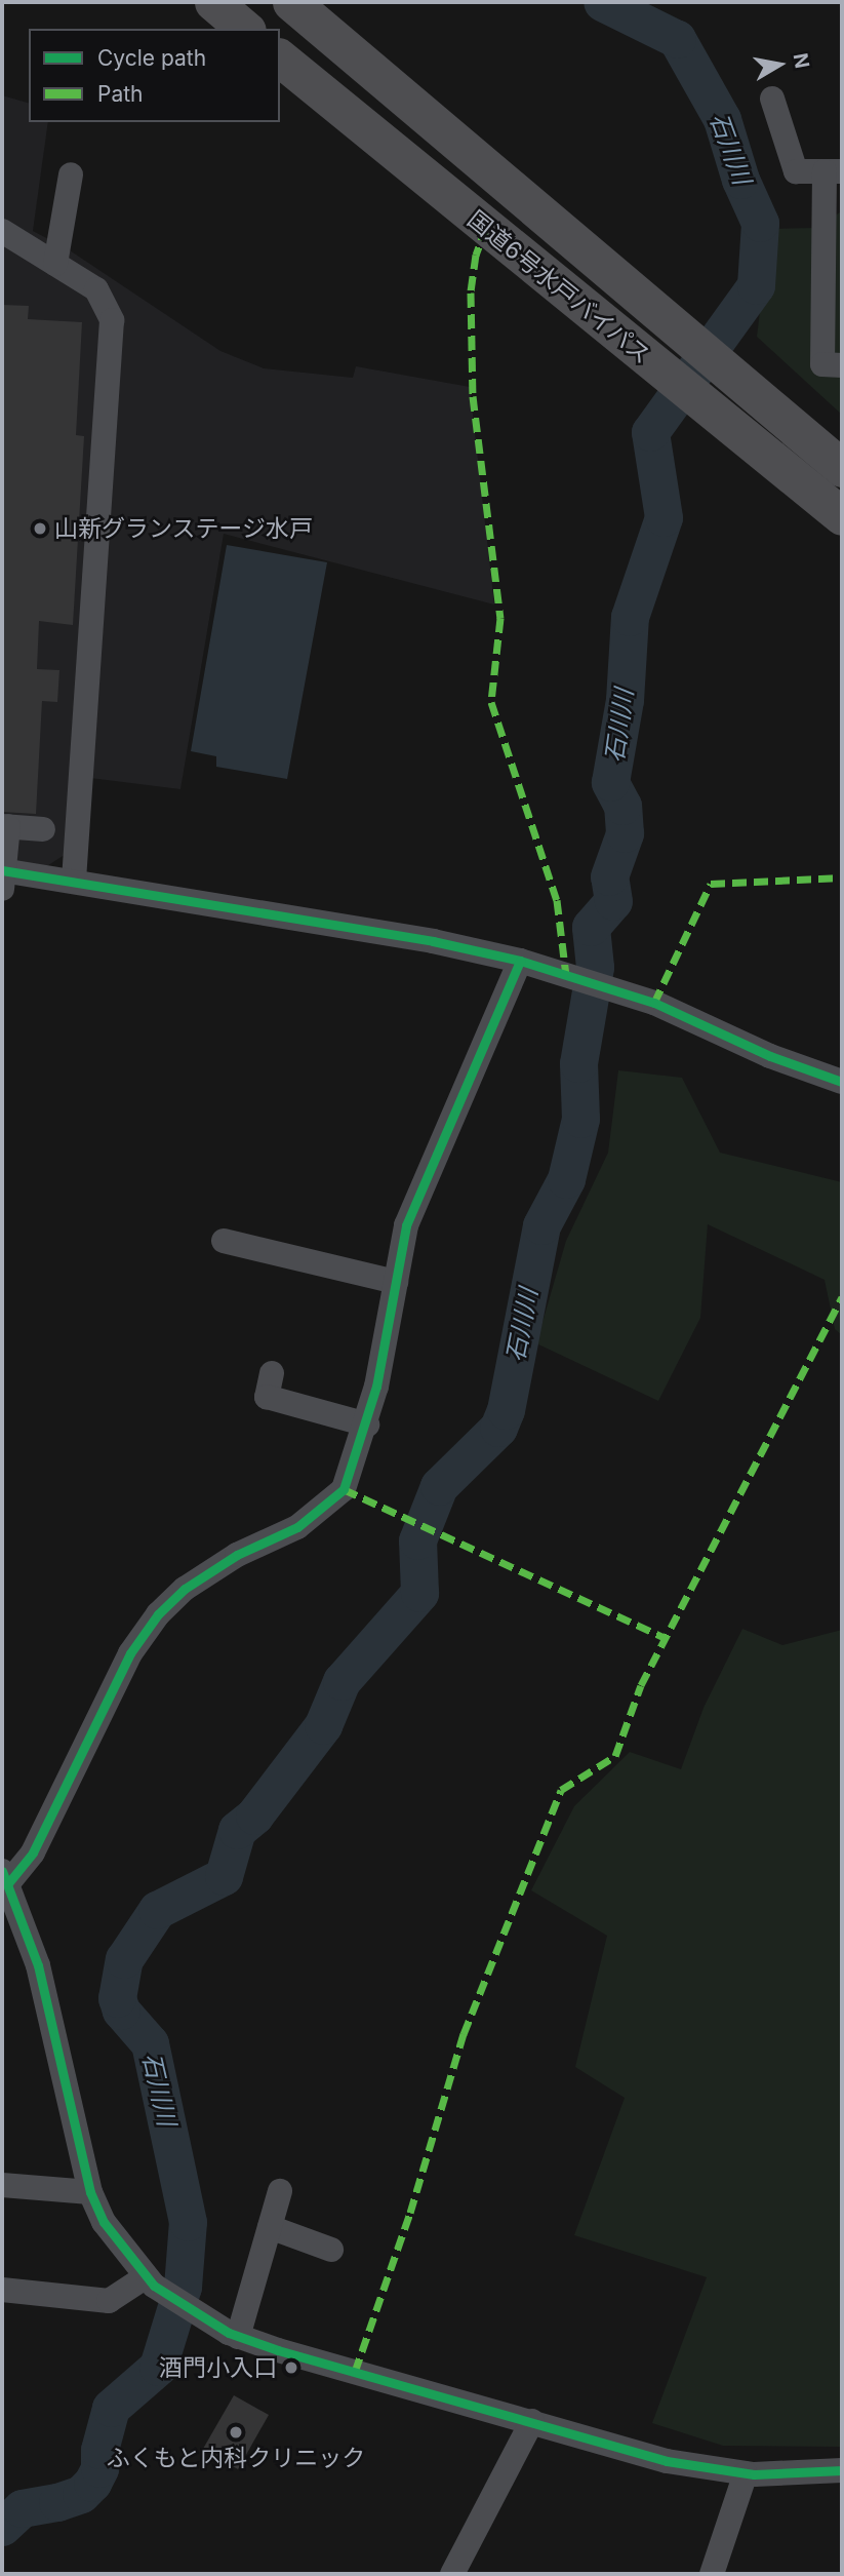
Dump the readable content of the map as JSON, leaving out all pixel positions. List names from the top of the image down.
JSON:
{
  "streets": {
    "highway": ["国道6号水戸バイパス"]
  },
  "water": ["石川川"],
  "places": ["山新グランステージ水戸", "酒門小入口", "ふくもと内科クリニック"],
  "legend": ["Cycle path", "Path"],
  "north": "right"
}
